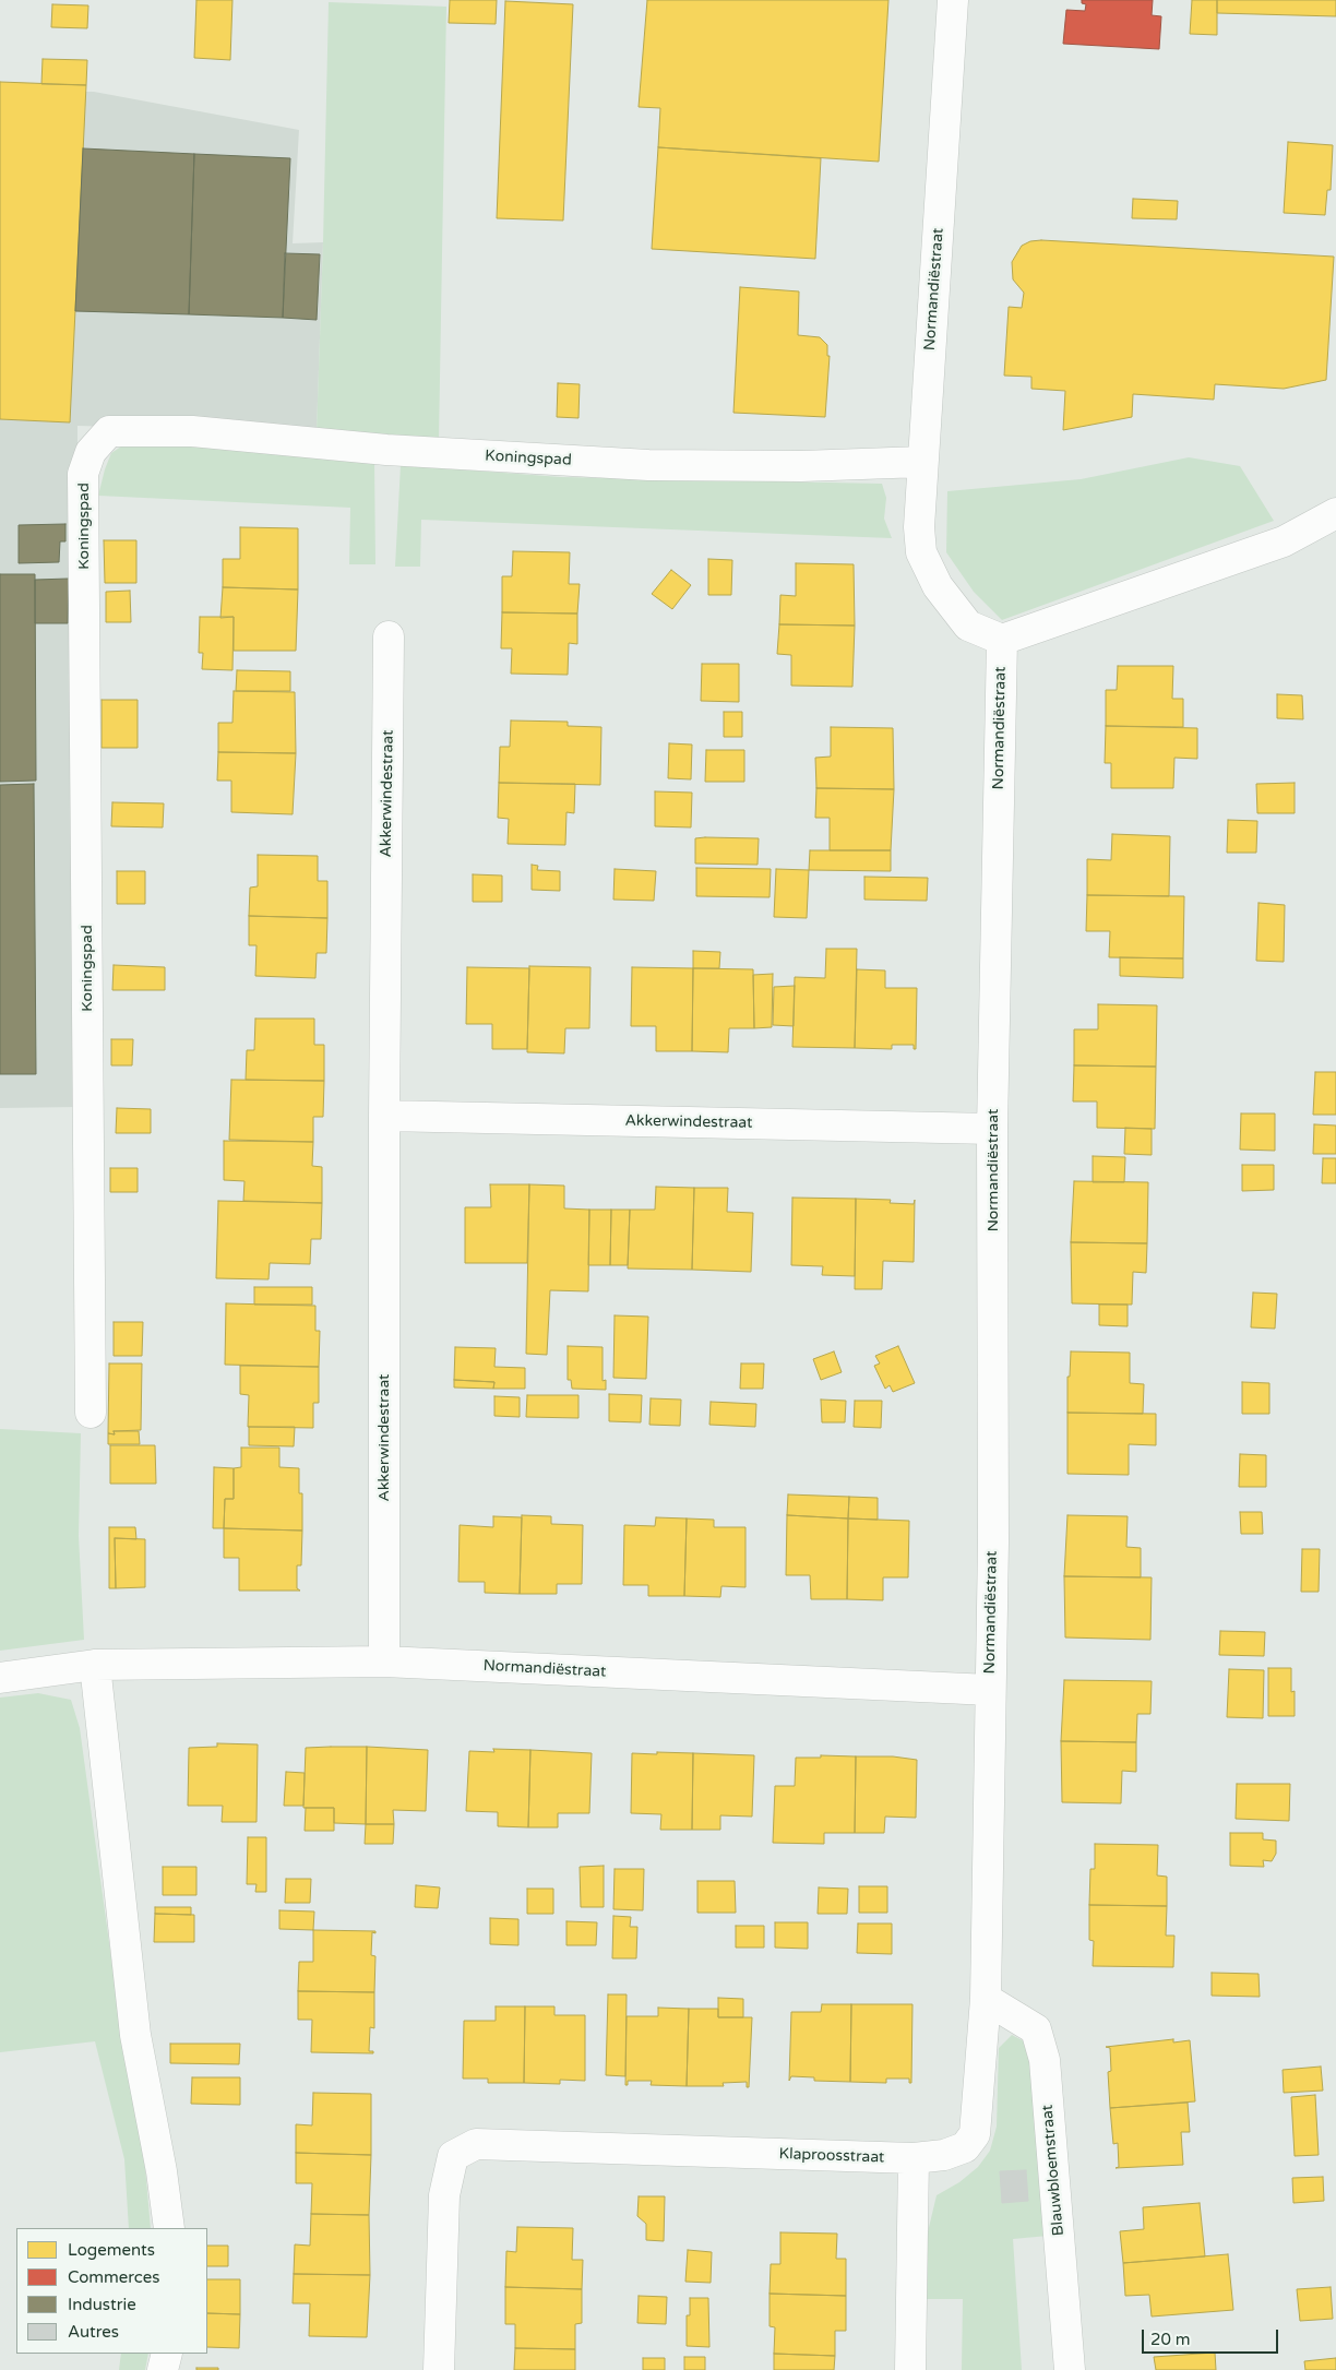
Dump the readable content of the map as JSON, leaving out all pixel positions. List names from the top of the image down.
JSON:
{
  "streets": {
    "street": [
      "Normandiëstraat",
      "Koningspad",
      "Akkerwindestraat",
      "Klaproosstraat",
      "Blauwbloemstraat"
    ]
  },
  "crossings": [
    ["Normandiëstraat", "Koningspad"],
    ["Normandiëstraat", "Akkerwindestraat"],
    ["Normandiëstraat", "Klaproosstraat"],
    ["Klaproosstraat", "Blauwbloemstraat"]
  ],
  "legend": [
    "Logements",
    "Commerces",
    "Industrie",
    "Autres"
  ],
  "scale_bar": "20 m"
}
